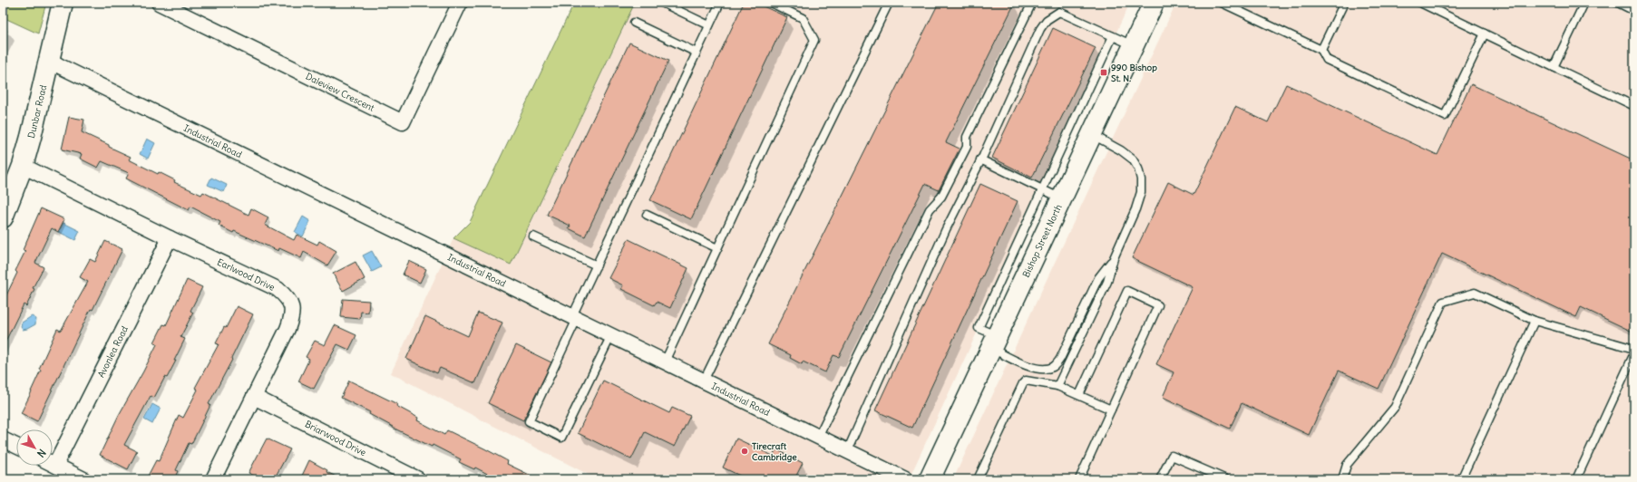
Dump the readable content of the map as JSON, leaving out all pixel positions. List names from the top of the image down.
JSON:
{
  "streets": {
    "main road": ["Dunbar Road", "Bishop Street North"],
    "street": [
      "Daleview Crescent",
      "Industrial Road",
      "Earlwood Drive",
      "Avonlea Road",
      "Briarwood Drive"
    ]
  },
  "crossings": [
    ["Dunbar Road", "Industrial Road"],
    ["Dunbar Road", "Earlwood Drive"],
    ["Earlwood Drive", "Avonlea Road"],
    ["Earlwood Drive", "Briarwood Drive"]
  ],
  "places": {
    "transit": ["990 Bishop St. N."],
    "other": ["Tirecraft Cambridge"]
  },
  "north": "bottom right"
}
